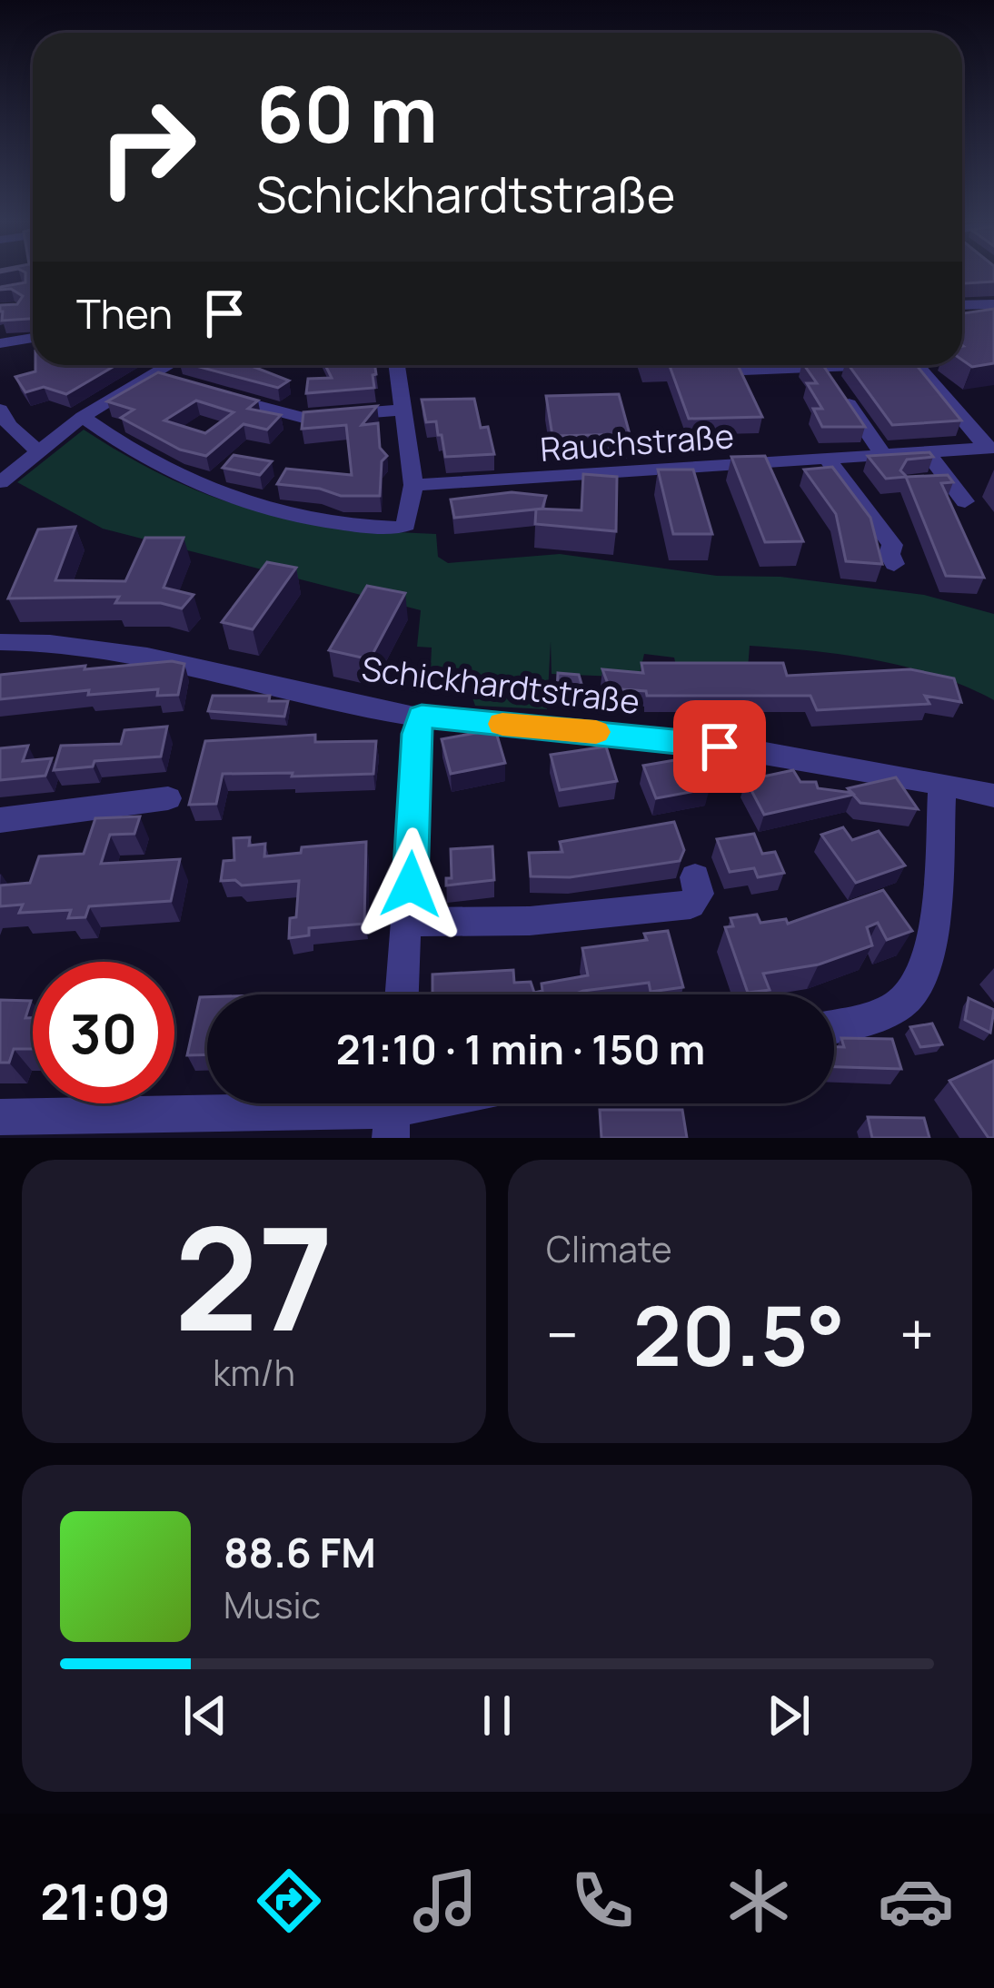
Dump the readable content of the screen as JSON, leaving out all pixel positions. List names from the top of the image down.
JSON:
{
  "streets": {
    "street": ["Rauchstraße", "Schickhardtstraße"]
  },
  "page": {
    "turn": ["60 m", "Schickhardtstraße"],
    "then": "Then",
    "limit": "30",
    "trip": "21:10 · 1 min · 150 m",
    "tile": [
      ["27", "km/h"],
      "Climate"
    ],
    "heat": ["−", "20.5°", "+"],
    "song": ["88.6 FM", "Music"],
    "tabs": "21:09"
  }
}
